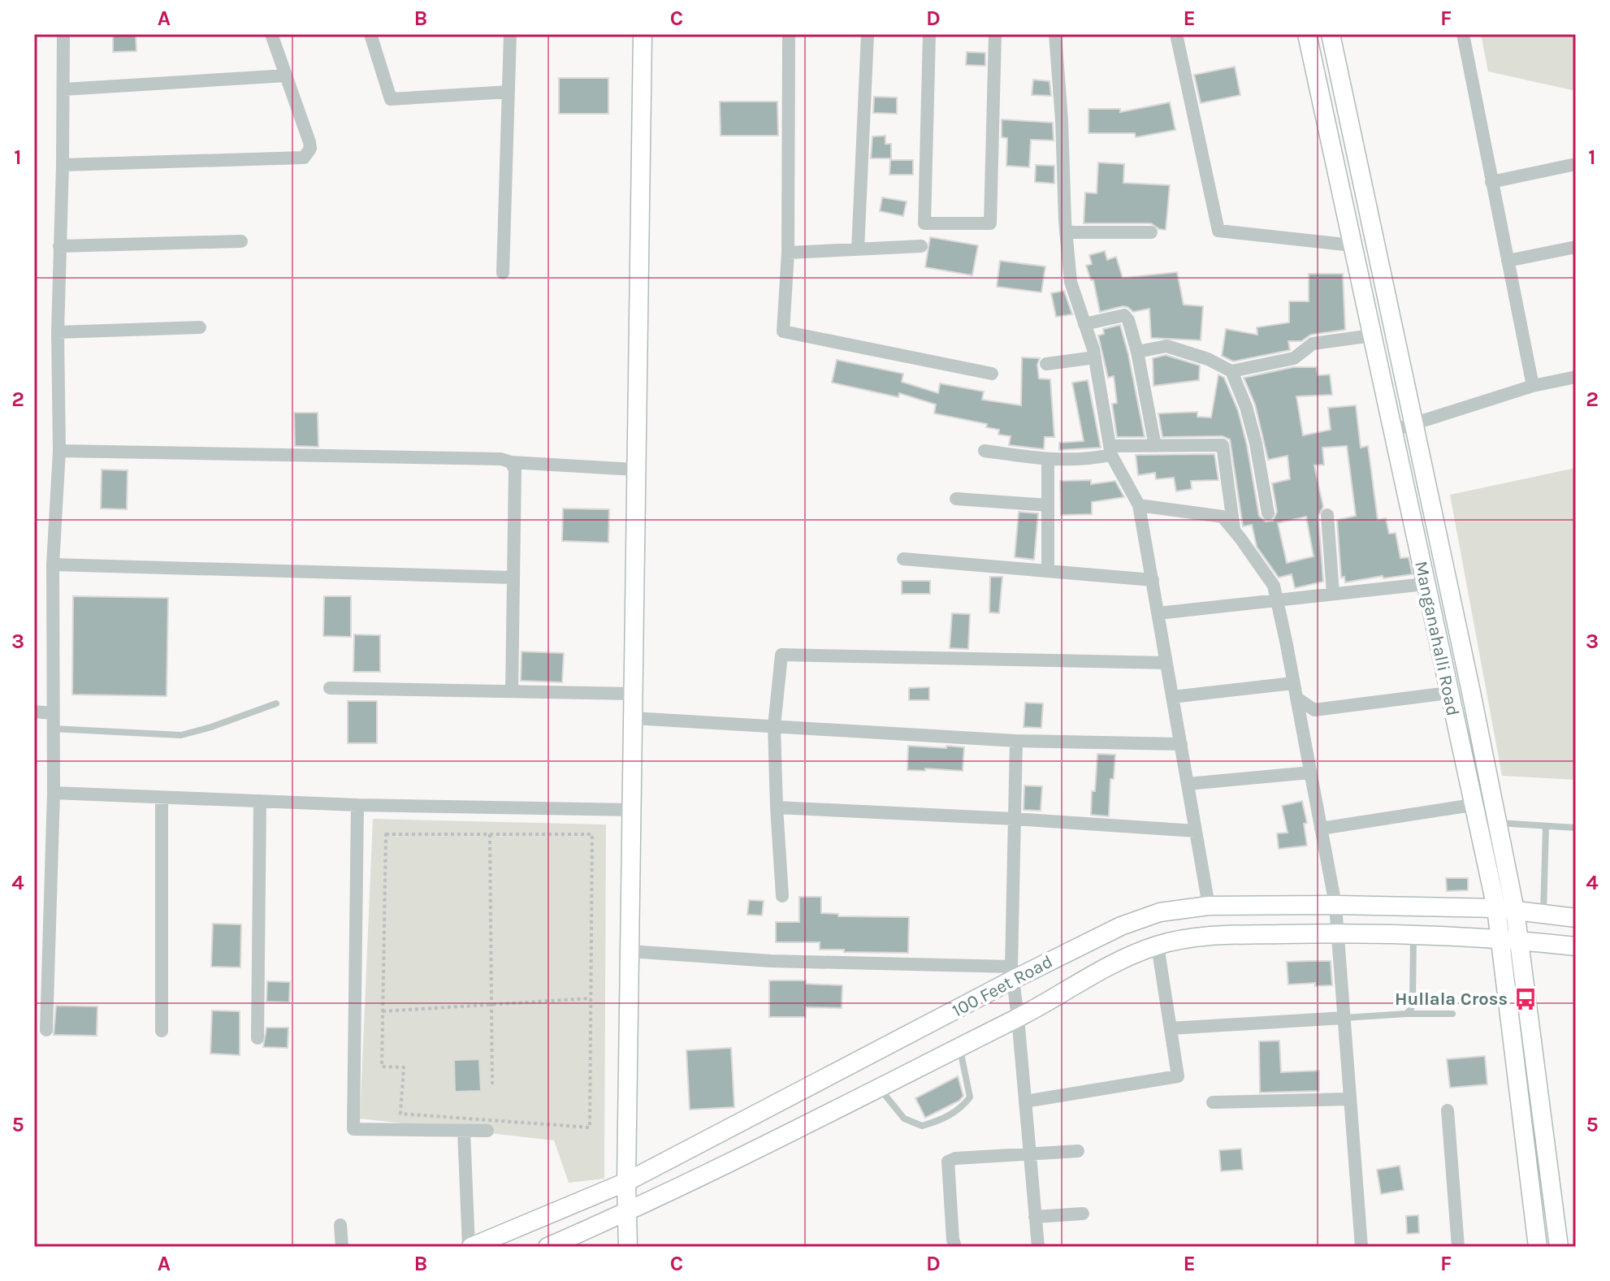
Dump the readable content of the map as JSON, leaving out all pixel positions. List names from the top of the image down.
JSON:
{
  "streets": {
    "street": ["Manganahalli Road", "100 Feet Road"]
  },
  "crossings": [
    ["Manganahalli Road", "100 Feet Road"]
  ],
  "places": {
    "bus stop": ["Hullala Cross"]
  },
  "grid": {
    "columns": [
      "A",
      "B",
      "C",
      "D",
      "E",
      "F"
    ],
    "rows": [
      "1",
      "2",
      "3",
      "4",
      "5"
    ]
  }
}
